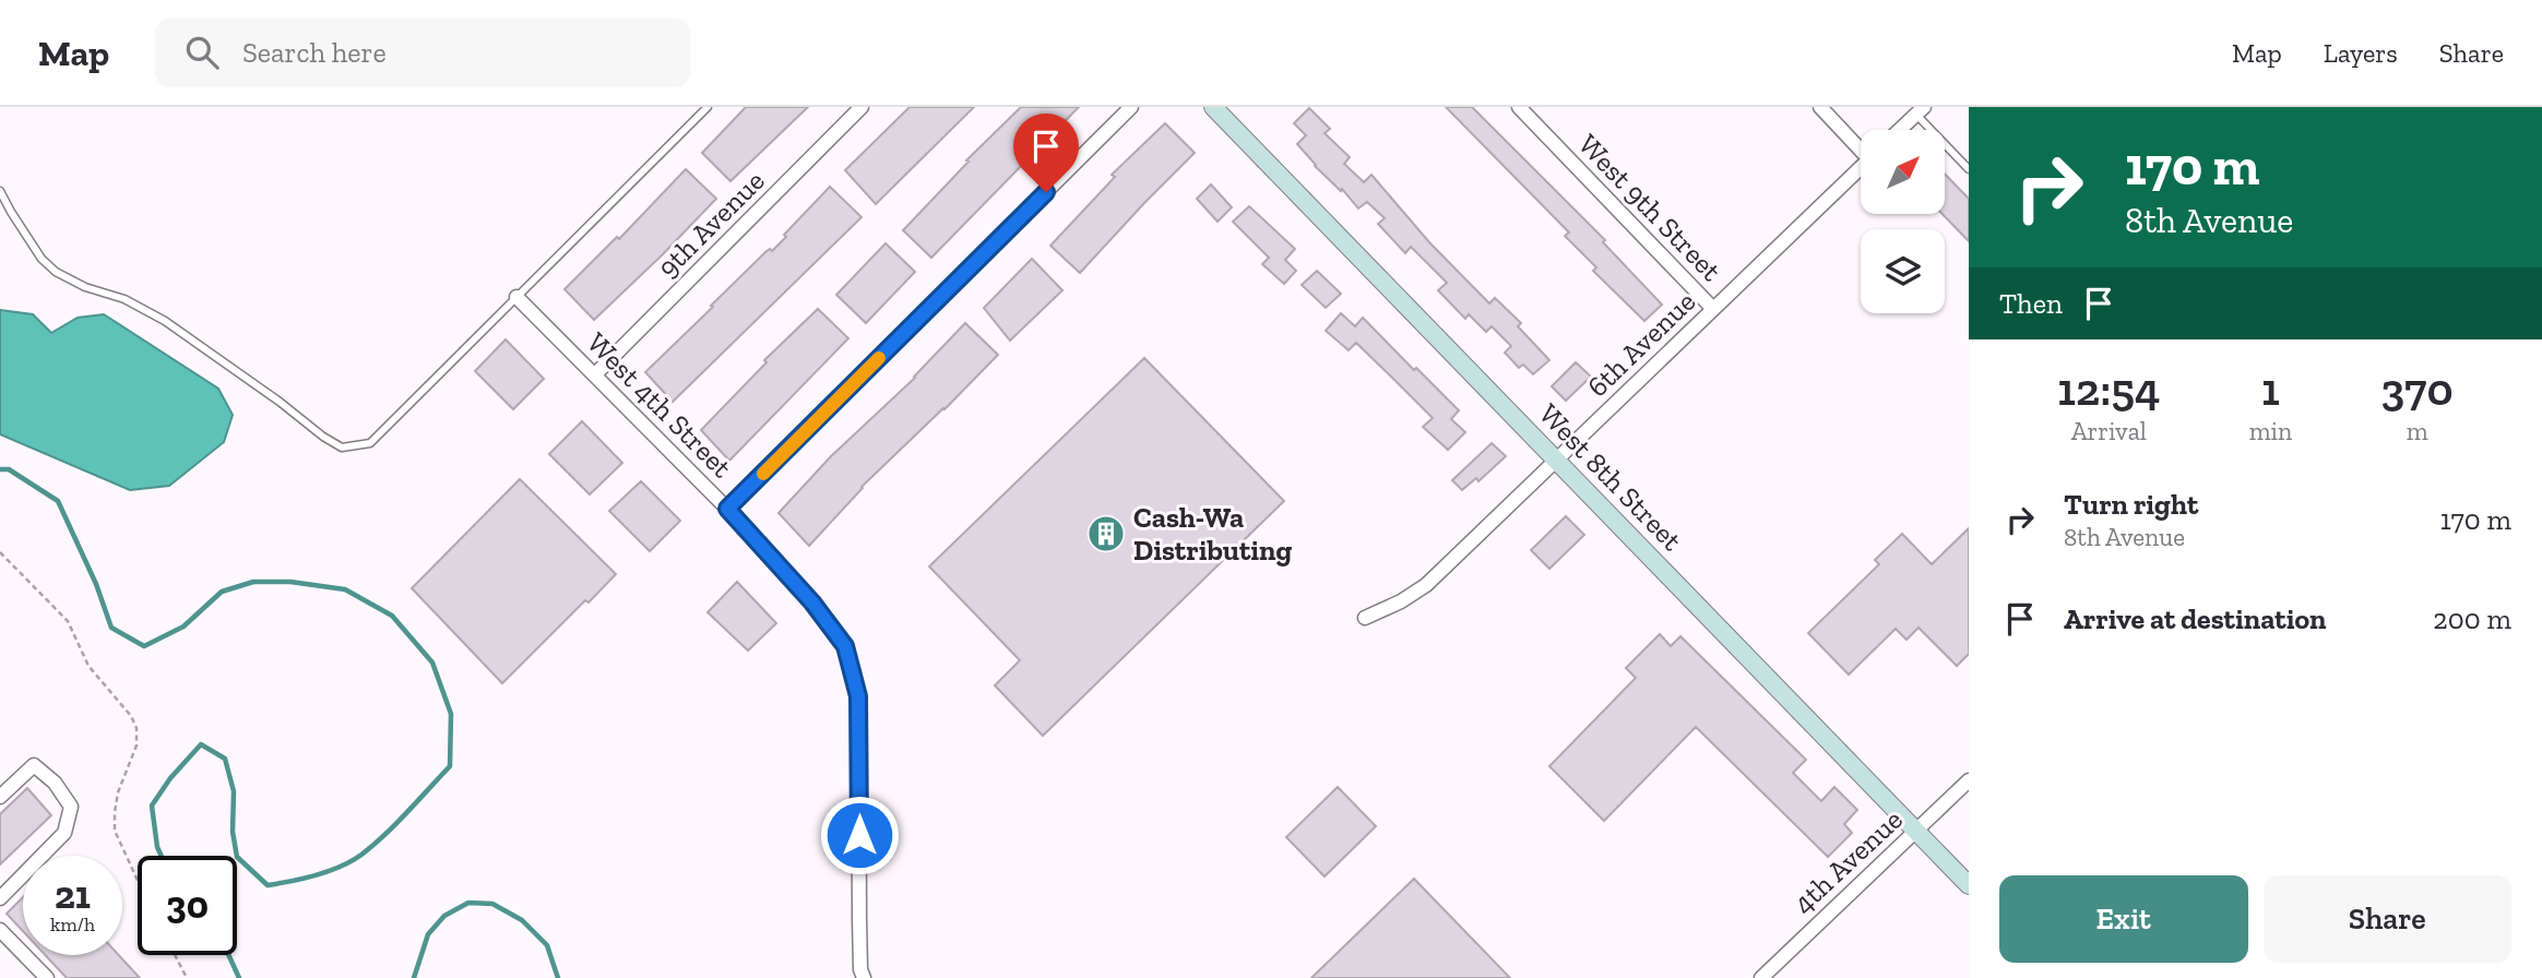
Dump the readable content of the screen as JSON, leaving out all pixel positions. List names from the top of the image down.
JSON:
{
  "streets": {
    "street": [
      "West 9th Street",
      "9th Avenue",
      "6th Avenue",
      "West 4th Street",
      "West 8th Street",
      "4th Avenue"
    ]
  },
  "crossings": [
    ["West 9th Street", "6th Avenue"],
    ["9th Avenue", "West 4th Street"],
    ["6th Avenue", "West 8th Street"],
    ["West 8th Street", "4th Avenue"]
  ],
  "places": {
    "building": ["Cash-Wa Distributing"]
  },
  "north": "top right",
  "page": {
    "header": "Map",
    "search": "Search here",
    "nav": ["Map", "Layers", "Share"],
    "turn": ["170 m", "8th Avenue"],
    "then": "Then",
    "eta": [
      "12:54",
      "Arrival",
      "1",
      "min",
      "370",
      "m"
    ],
    "list": [
      {
        "name": "Turn right",
        "note": "8th Avenue",
        "value": "170 m"
      },
      {
        "name": "Arrive at destination",
        "value": "200 m"
      }
    ],
    "speed": "21 km/h",
    "limit": "30",
    "buttons": ["Exit", "Share"]
  }
}
